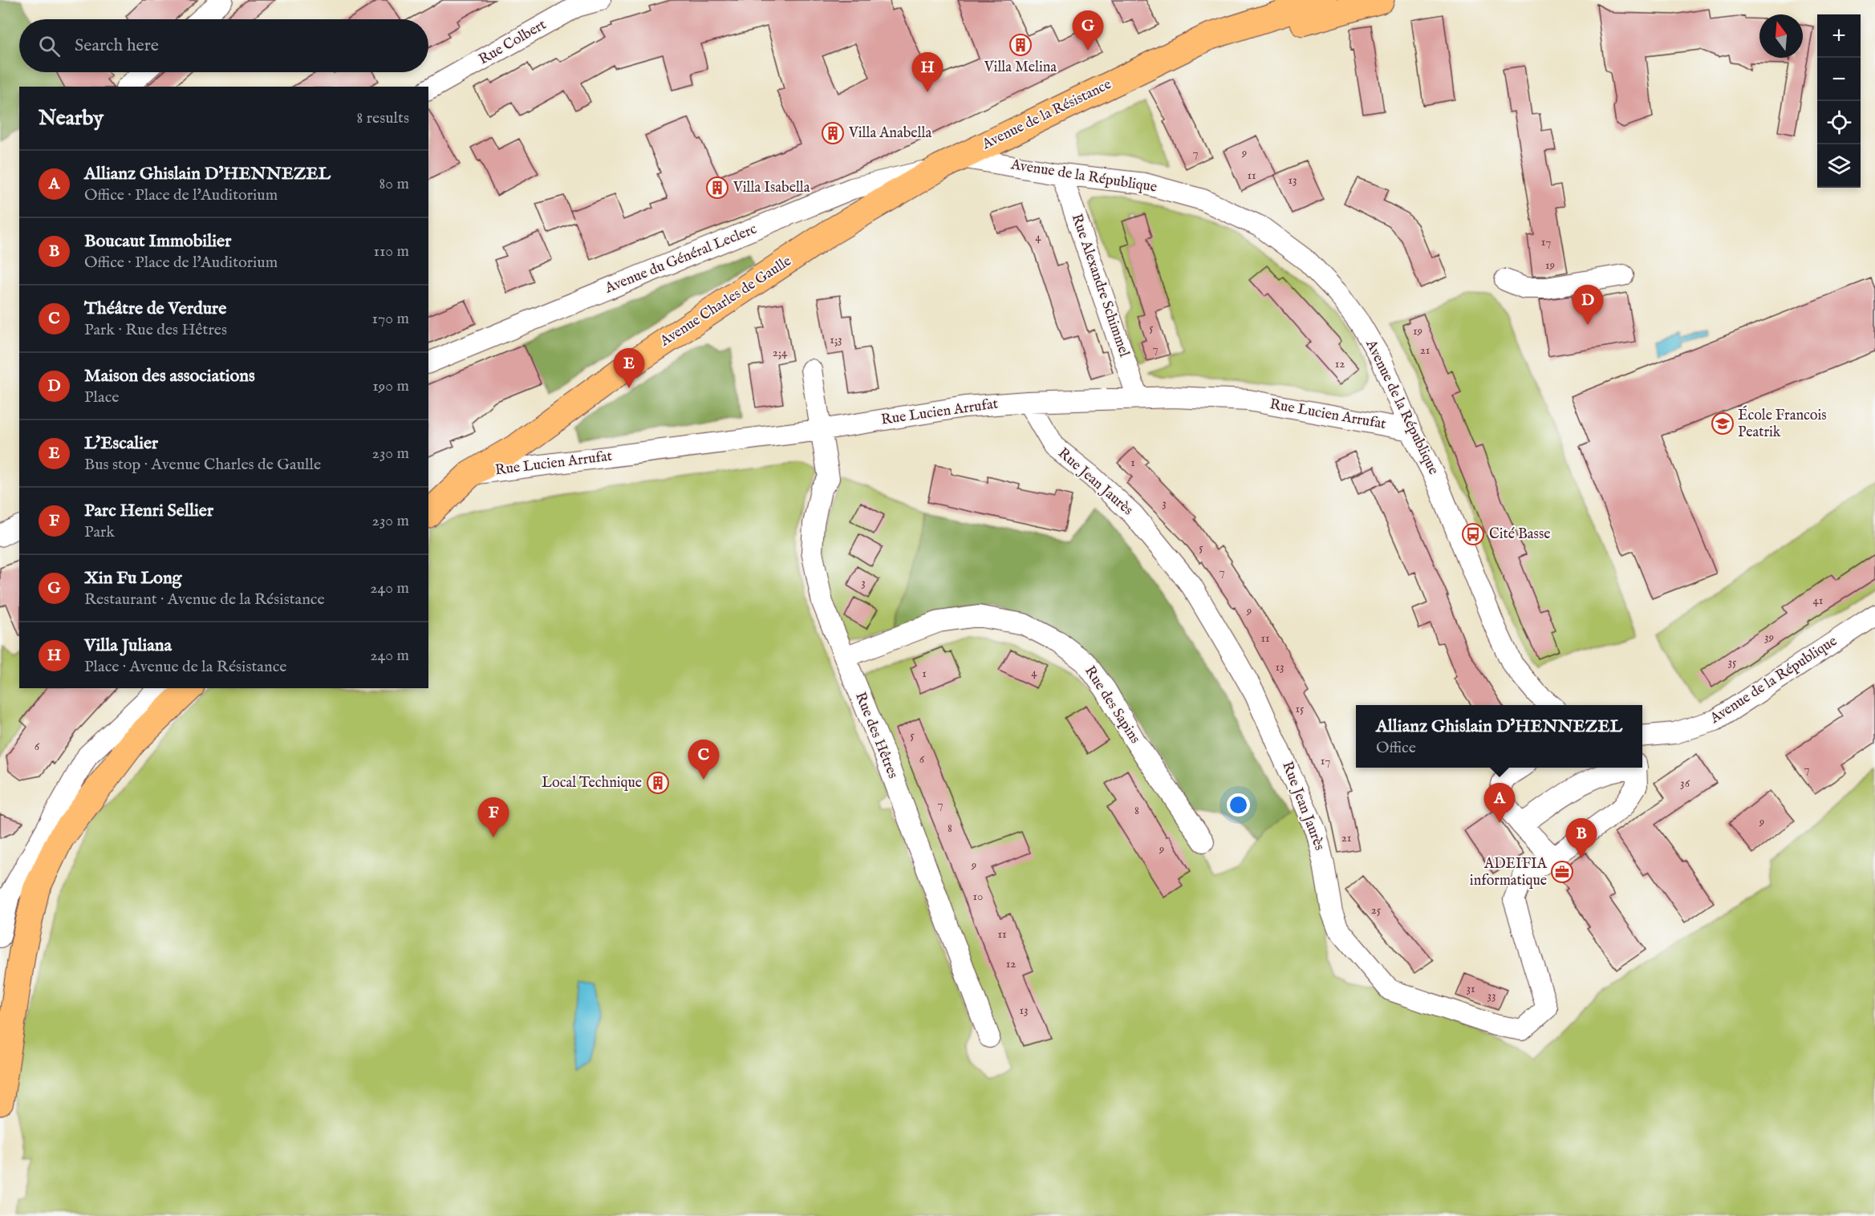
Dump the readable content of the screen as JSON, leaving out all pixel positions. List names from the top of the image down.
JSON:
{
  "streets": {
    "main road": ["Avenue de la Résistance", "Avenue Charles de Gaulle"],
    "street": [
      "Rue Colbert",
      "Avenue de la République",
      "Avenue du Général Leclerc",
      "Rue Alexandre Schimmel",
      "Rue Lucien Arrufat",
      "Rue Jean Jaurès",
      "Rue des Sapins",
      "Rue des Hêtres"
    ]
  },
  "crossings": [
    ["Avenue de la Résistance", "Avenue de la République"],
    ["Avenue de la Résistance", "Avenue du Général Leclerc"],
    ["Avenue de la Résistance", "Avenue Charles de Gaulle"],
    ["Avenue de la République", "Avenue du Général Leclerc"],
    ["Avenue de la République", "Rue Alexandre Schimmel"],
    ["Avenue de la République", "Avenue Charles de Gaulle"],
    ["Avenue de la République", "Rue Lucien Arrufat"],
    ["Avenue du Général Leclerc", "Avenue Charles de Gaulle"],
    ["Rue Alexandre Schimmel", "Rue Lucien Arrufat"],
    ["Avenue Charles de Gaulle", "Rue Lucien Arrufat"],
    ["Rue Lucien Arrufat", "Rue Jean Jaurès"],
    ["Rue Lucien Arrufat", "Rue des Hêtres"],
    ["Rue des Sapins", "Rue des Hêtres"]
  ],
  "places": {
    "building": [
      "Villa Melina",
      "Villa Anabella",
      "Villa Isabella",
      "Local Technique"
    ],
    "school or university": ["École Francois Peatrik"],
    "bus stop": ["Cité Basse"],
    "office": ["ADEIFIA informatique"]
  },
  "house_numbers": [
    "7",
    "9",
    "11",
    "13",
    "4",
    "17",
    "19",
    "5",
    "19",
    "1;3",
    "7",
    "21",
    "2;4",
    "12",
    "1",
    "3",
    "5",
    "7",
    "3",
    "41",
    "9",
    "39",
    "11",
    "35",
    "13",
    "4",
    "1",
    "15",
    "5",
    "6",
    "6",
    "17",
    "7",
    "36",
    "7",
    "8",
    "9",
    "8",
    "21",
    "9",
    "9",
    "10",
    "25",
    "11",
    "12",
    "31",
    "33",
    "13"
  ],
  "north": "top",
  "page": {
    "pins": [
      "G",
      "H",
      "D",
      "E",
      "C",
      "A",
      "F",
      "B"
    ],
    "map_buttons": ["+", "−"],
    "search": "Search here",
    "heading": ["Nearby", "8 results"],
    "list": [
      {
        "mark": "A",
        "name": "Allianz Ghislain D'HENNEZEL",
        "note": "Office · Place de l'Auditorium",
        "value": "80 m"
      },
      {
        "mark": "B",
        "name": "Boucaut Immobilier",
        "note": "Office · Place de l'Auditorium",
        "value": "110 m"
      },
      {
        "mark": "C",
        "name": "Théâtre de Verdure",
        "note": "Park · Rue des Hêtres",
        "value": "170 m"
      },
      {
        "mark": "D",
        "name": "Maison des associations",
        "note": "Place",
        "value": "190 m"
      },
      {
        "mark": "E",
        "name": "L'Escalier",
        "note": "Bus stop · Avenue Charles de Gaulle",
        "value": "230 m"
      },
      {
        "mark": "F",
        "name": "Parc Henri Sellier",
        "note": "Park",
        "value": "230 m"
      },
      {
        "mark": "G",
        "name": "Xin Fu Long",
        "note": "Restaurant · Avenue de la Résistance",
        "value": "240 m"
      },
      {
        "mark": "H",
        "name": "Villa Juliana",
        "note": "Place · Avenue de la Résistance",
        "value": "240 m"
      }
    ],
    "popup": ["Allianz Ghislain D'HENNEZEL", "Office"]
  }
}
